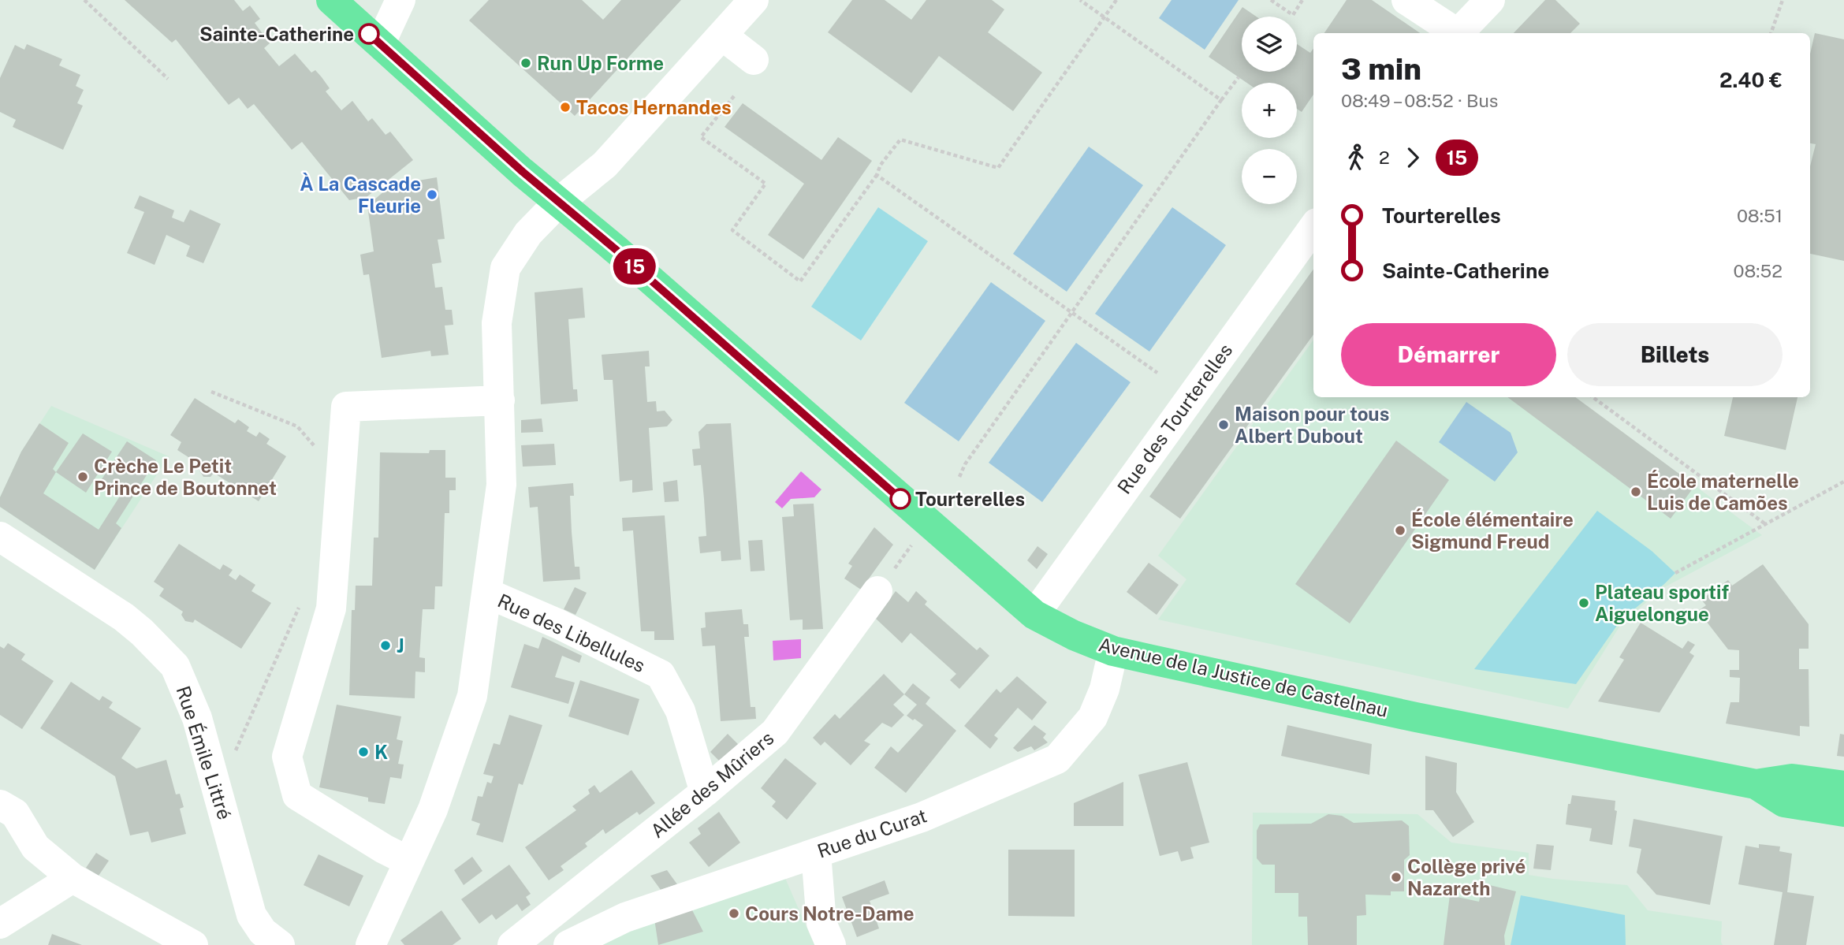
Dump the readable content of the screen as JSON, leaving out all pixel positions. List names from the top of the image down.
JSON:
{
  "streets": {
    "main road": ["Avenue de la Justice de Castelnau"],
    "street": [
      "Rue des Tourterelles",
      "Rue des Libellules",
      "Rue Émile Littré",
      "Allée des Mûriers",
      "Rue du Curat"
    ]
  },
  "crossings": [
    ["Rue des Tourterelles", "Avenue de la Justice de Castelnau"],
    ["Rue des Libellules", "Allée des Mûriers"],
    ["Avenue de la Justice de Castelnau", "Rue du Curat"]
  ],
  "places": [
    "Sainte-Catherine",
    "Run Up Forme",
    "Tacos Hernandes",
    "À La Cascade Fleurie",
    "Maison pour tous Albert Dubout",
    "Crèche Le Petit Prince de Boutonnet",
    "École maternelle Luis de Camões",
    "Tourterelles",
    "École élémentaire Sigmund Freud",
    "Plateau sportif Aiguelongue",
    "J",
    "K",
    "Collège privé Nazareth",
    "Cours Notre-Dame"
  ],
  "lines": ["bus line 15"],
  "page": {
    "on_map": "15",
    "map_buttons": ["+", "−"],
    "heading": ["3 min", "08:49 – 08:52 · Bus", "2.40 €"],
    "legs": ["2", "15"],
    "list": [
      {
        "name": "Tourterelles",
        "value": "08:51"
      },
      {
        "name": "Sainte-Catherine",
        "value": "08:52"
      }
    ],
    "buttons": ["Démarrer", "Billets"]
  }
}
